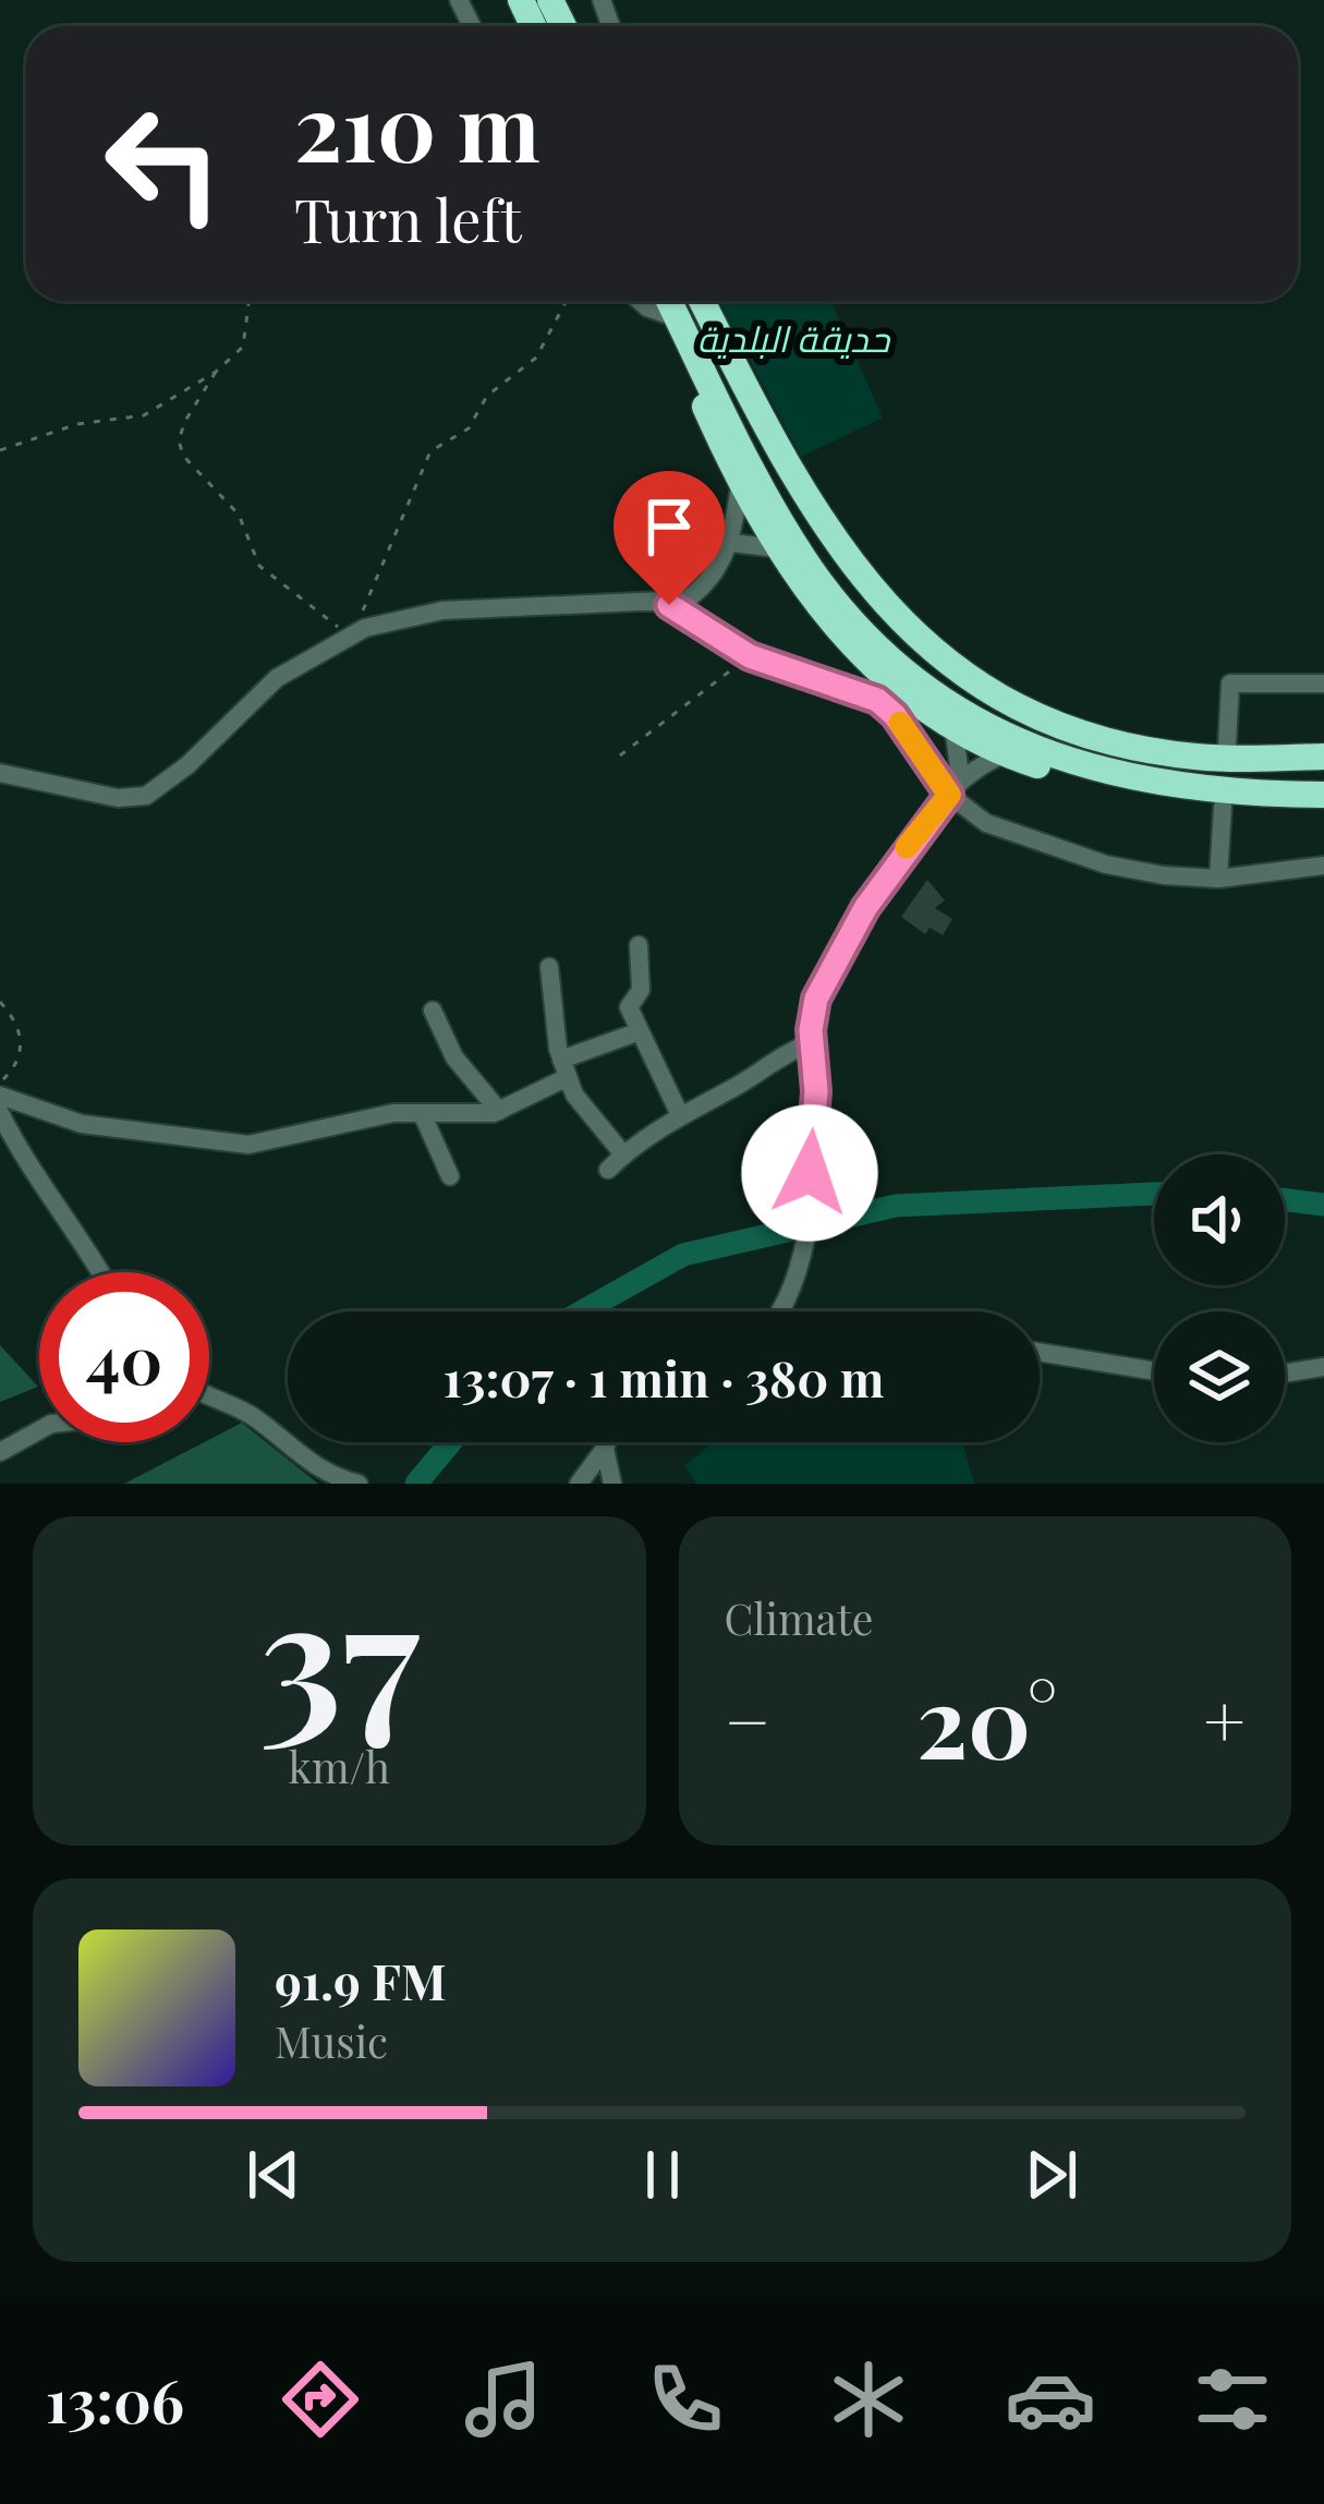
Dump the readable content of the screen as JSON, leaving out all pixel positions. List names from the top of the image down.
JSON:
{
  "parks": ["حديقة البلدية"],
  "page": {
    "turn": ["210 m", "Turn left"],
    "limit": "40",
    "trip": "13:07 · 1 min · 380 m",
    "tile": [
      ["37", "km/h"],
      "Climate"
    ],
    "heat": ["−", "20°", "+"],
    "song": ["91.9 FM", "Music"],
    "tabs": "13:06"
  }
}
